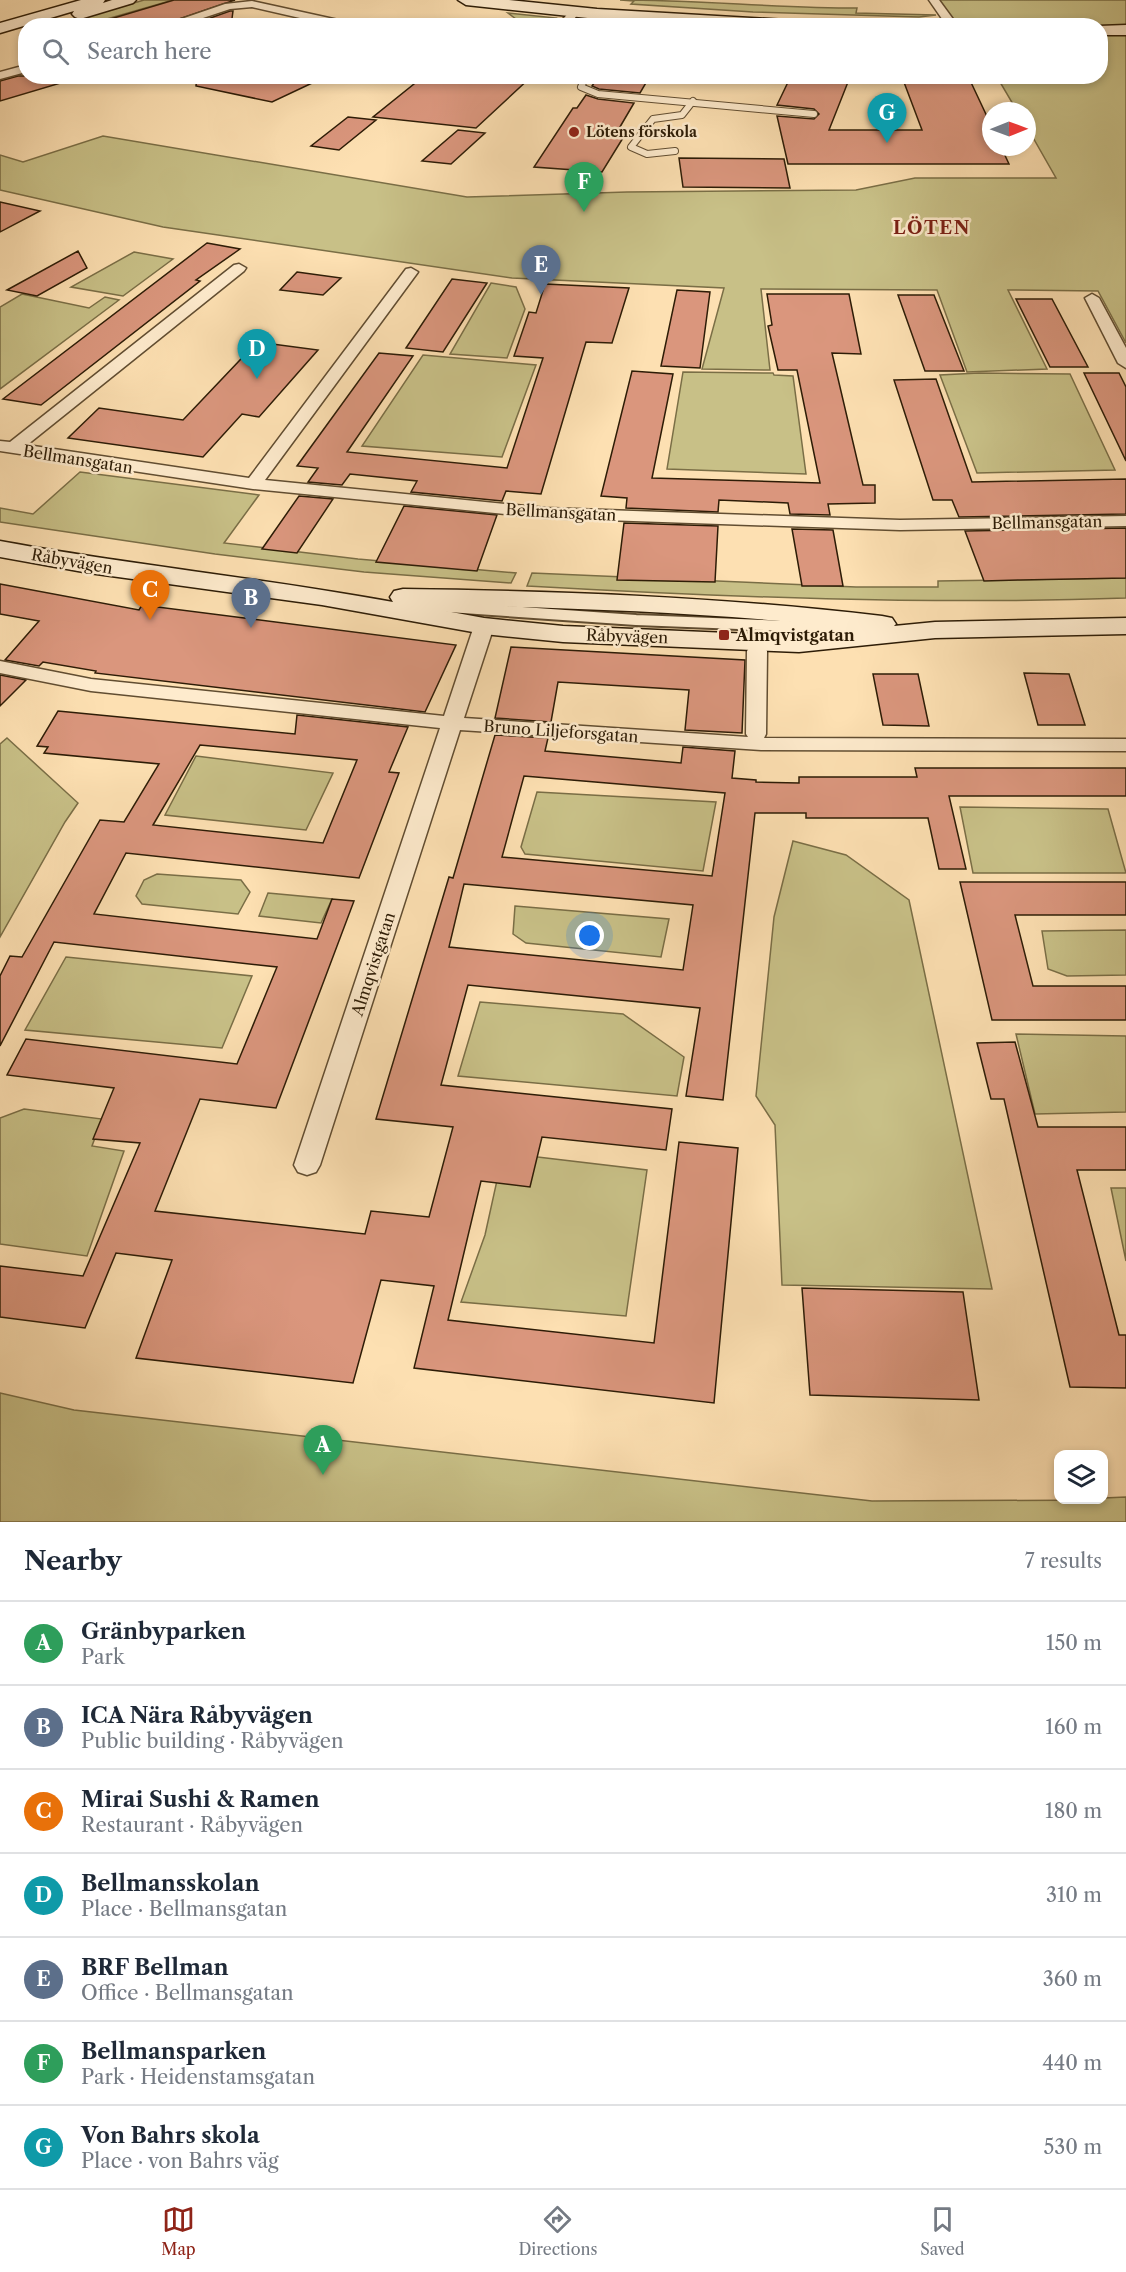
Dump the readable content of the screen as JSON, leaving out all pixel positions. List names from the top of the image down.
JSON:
{
  "streets": {
    "main road": ["Råbyvägen"],
    "street": ["Bellmansgatan", "Bruno Liljeforsgatan", "Almqvistgatan"]
  },
  "crossings": [
    ["Råbyvägen", "Almqvistgatan"],
    ["Bruno Liljeforsgatan", "Almqvistgatan"]
  ],
  "districts": ["LÖTEN"],
  "places": {
    "other": ["Lötens förskola"],
    "transit": ["Almqvistgatan"]
  },
  "north": "right",
  "page": {
    "search": "Search here",
    "pins": [
      "G",
      "F",
      "E",
      "D",
      "C",
      "B",
      "A"
    ],
    "heading": ["Nearby", "7 results"],
    "list": [
      {
        "mark": "A",
        "name": "Gränbyparken",
        "note": "Park",
        "value": "150 m"
      },
      {
        "mark": "B",
        "name": "ICA Nära Råbyvägen",
        "note": "Public building · Råbyvägen",
        "value": "160 m"
      },
      {
        "mark": "C",
        "name": "Mirai Sushi & Ramen",
        "note": "Restaurant · Råbyvägen",
        "value": "180 m"
      },
      {
        "mark": "D",
        "name": "Bellmansskolan",
        "note": "Place · Bellmansgatan",
        "value": "310 m"
      },
      {
        "mark": "E",
        "name": "BRF Bellman",
        "note": "Office · Bellmansgatan",
        "value": "360 m"
      },
      {
        "mark": "F",
        "name": "Bellmansparken",
        "note": "Park · Heidenstamsgatan",
        "value": "440 m"
      },
      {
        "mark": "G",
        "name": "Von Bahrs skola",
        "note": "Place · von Bahrs väg",
        "value": "530 m"
      }
    ],
    "nav": ["Map", "Directions", "Saved"]
  }
}
